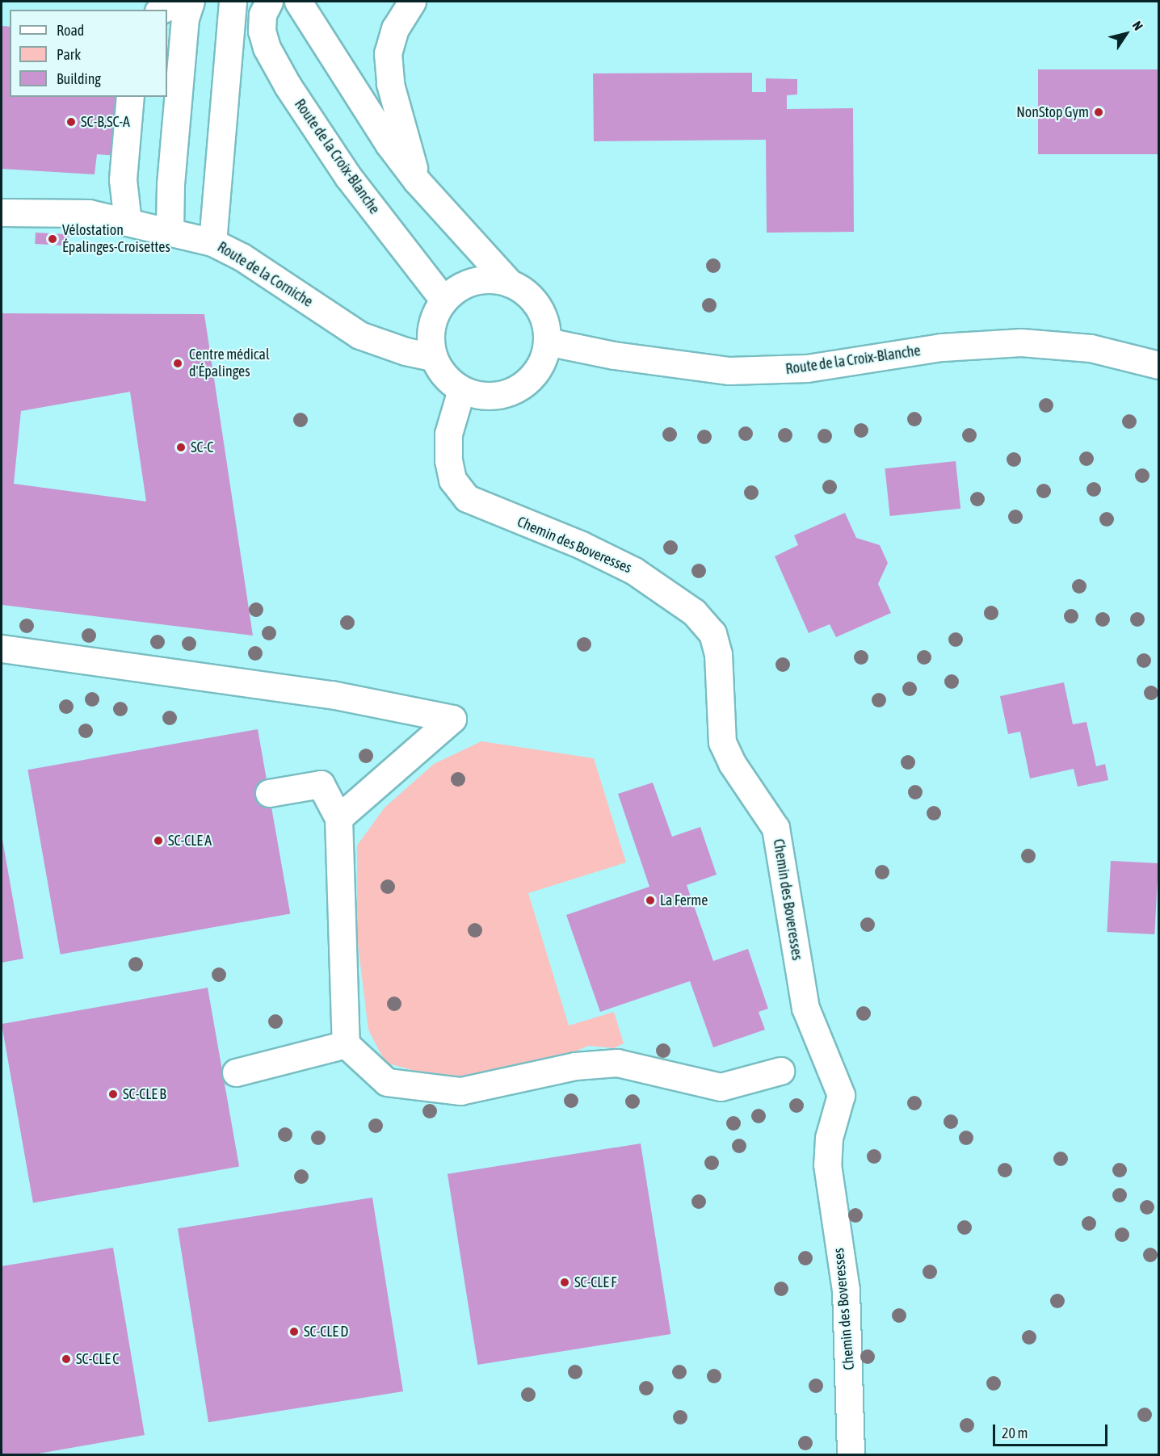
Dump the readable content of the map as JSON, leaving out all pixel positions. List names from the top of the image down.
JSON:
{
  "streets": {
    "street": ["Route de la Croix-Blanche", "Route de la Corniche", "Chemin des Boveresses"]
  },
  "crossings": [
    ["Route de la Croix-Blanche", "Route de la Corniche"],
    ["Route de la Croix-Blanche", "Chemin des Boveresses"],
    ["Route de la Corniche", "Chemin des Boveresses"]
  ],
  "places": [
    "NonStop Gym",
    "SC-B,SC-A",
    "Vélostation Épalinges-Croisettes",
    "Centre médical d'Épalinges",
    "SC-C",
    "SC-CLE A",
    "La Ferme",
    "SC-CLE B",
    "SC-CLE F",
    "SC-CLE D",
    "SC-CLE C"
  ],
  "legend": ["Road", "Park", "Building"],
  "scale_bar": "20 m",
  "north": "top right"
}
